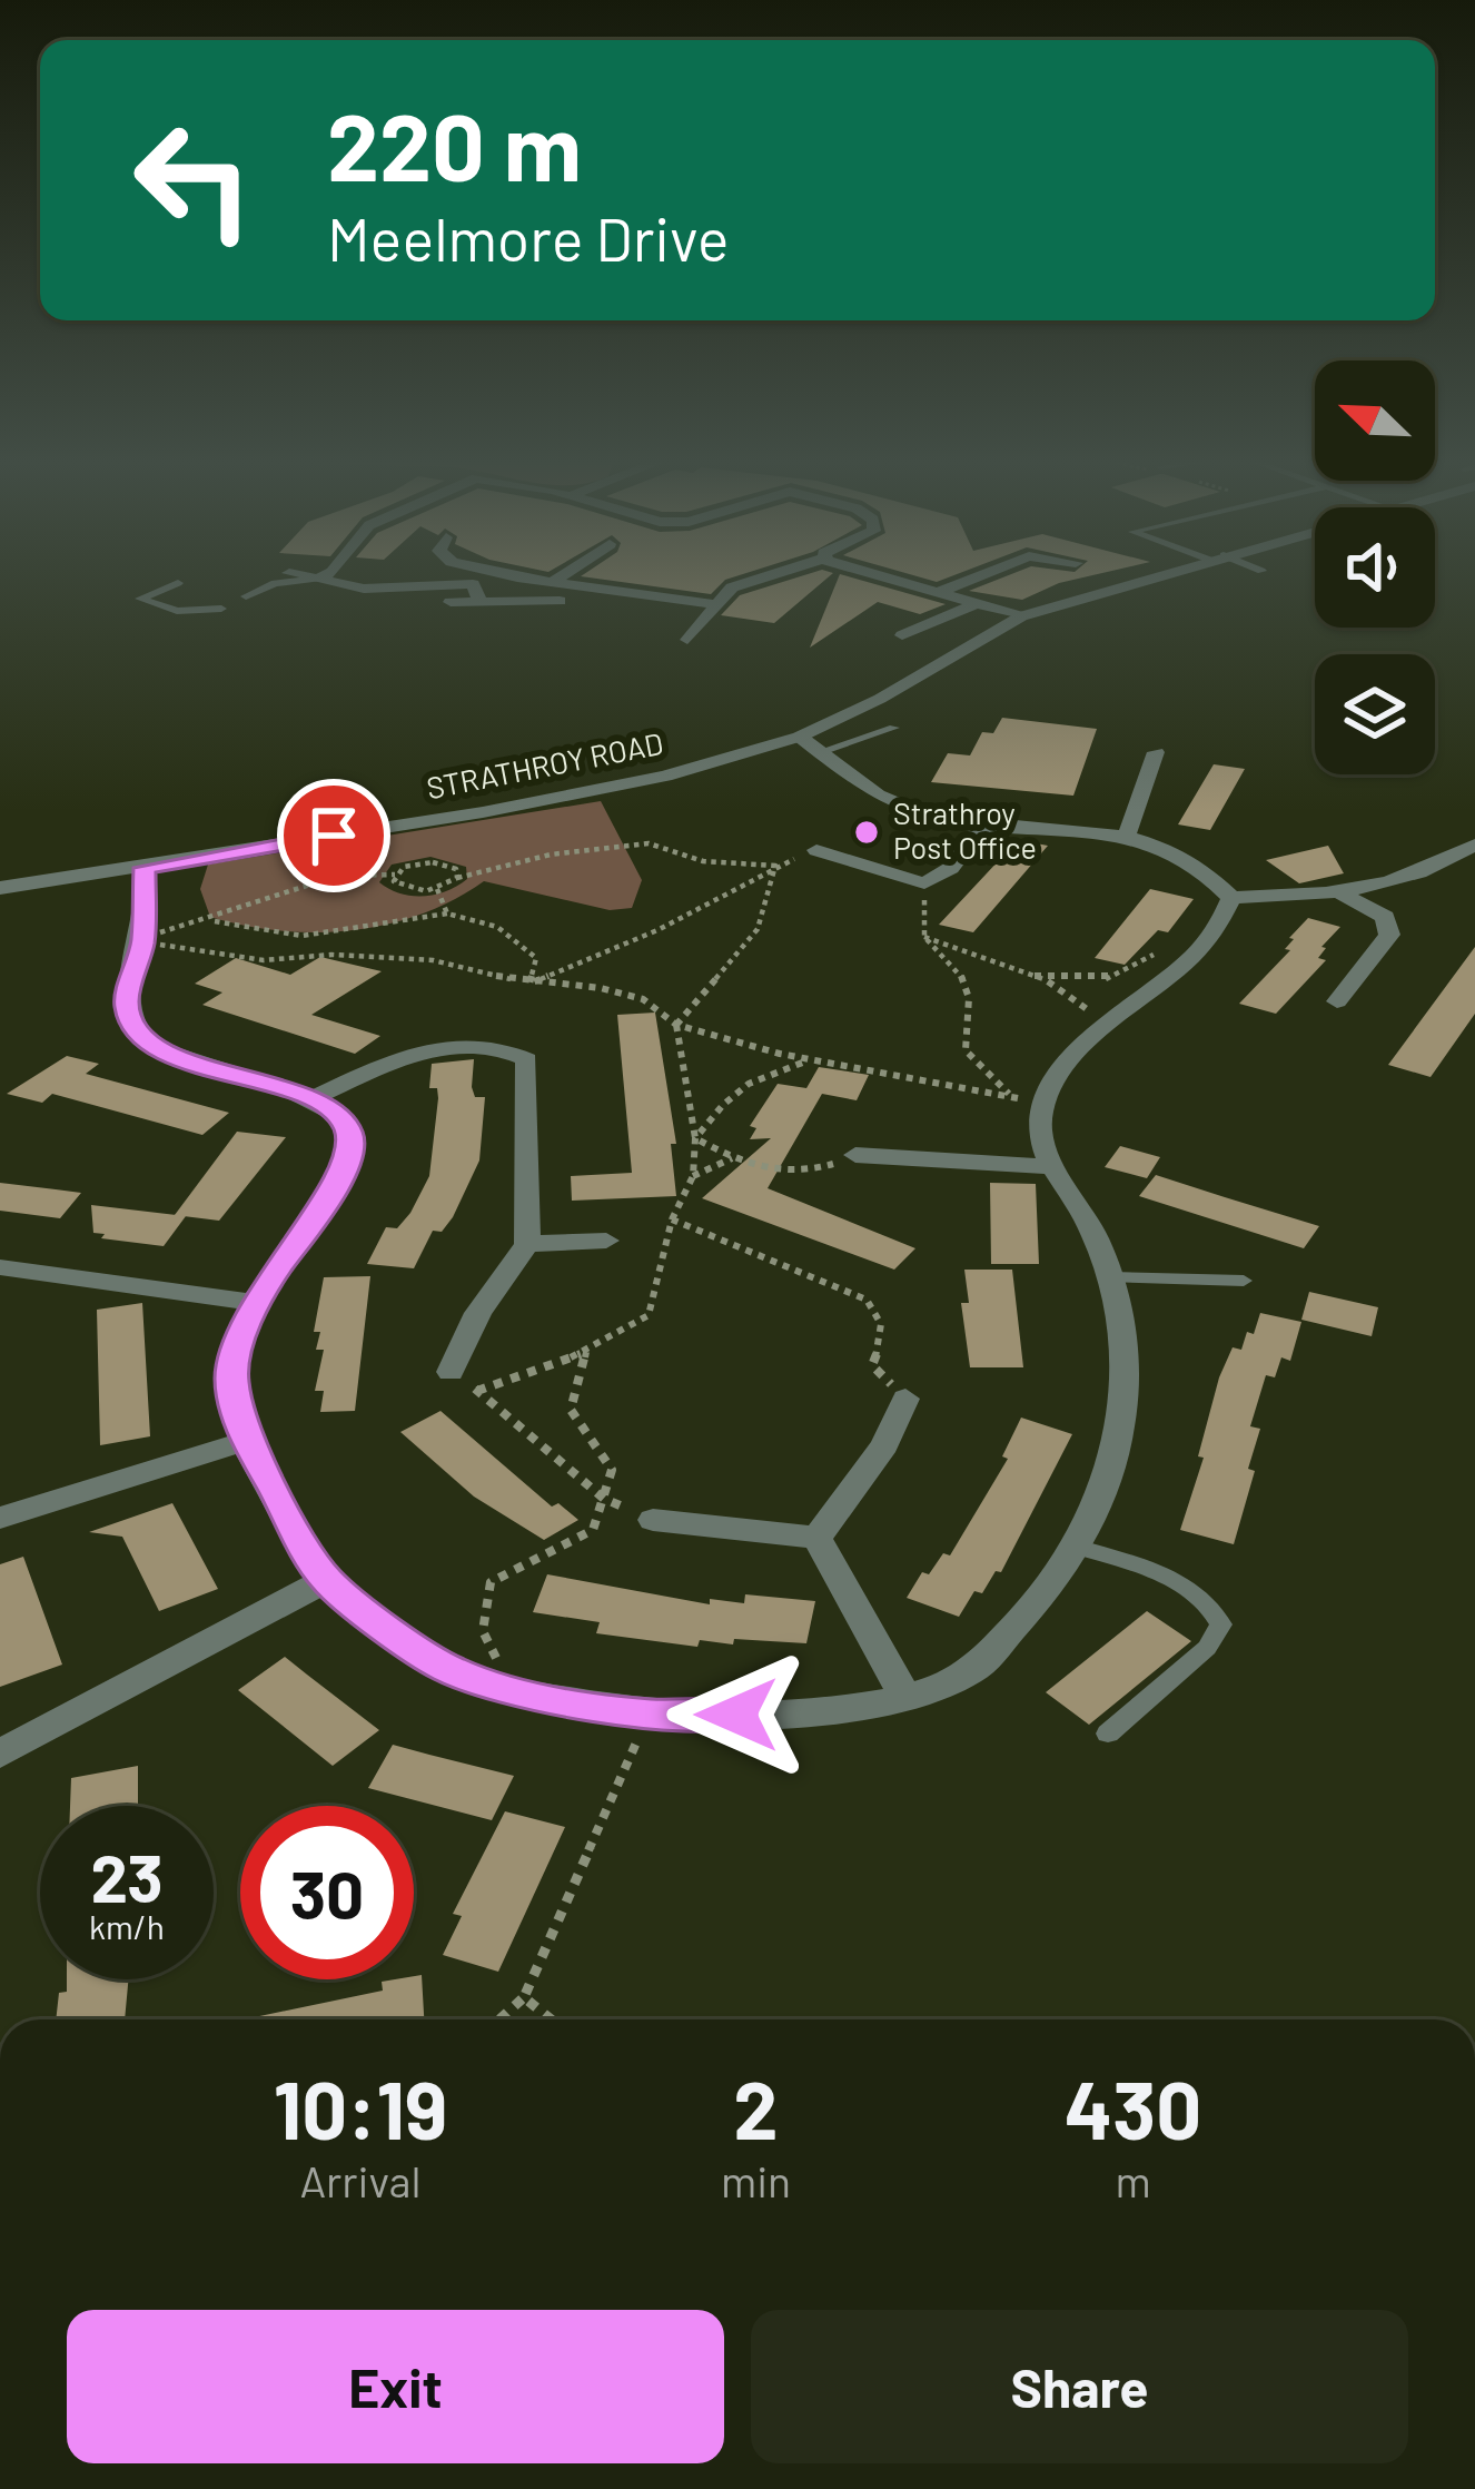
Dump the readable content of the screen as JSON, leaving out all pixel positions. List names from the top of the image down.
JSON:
{
  "streets": {
    "street": ["STRATHROY ROAD"]
  },
  "places": ["Strathroy Post Office"],
  "north": "top left",
  "page": {
    "turn": ["220 m", "Meelmore Drive"],
    "speed": "23 km/h",
    "limit": "30",
    "eta": [
      "10:19",
      "Arrival",
      "2",
      "min",
      "430",
      "m"
    ],
    "buttons": ["Exit", "Share"]
  }
}
